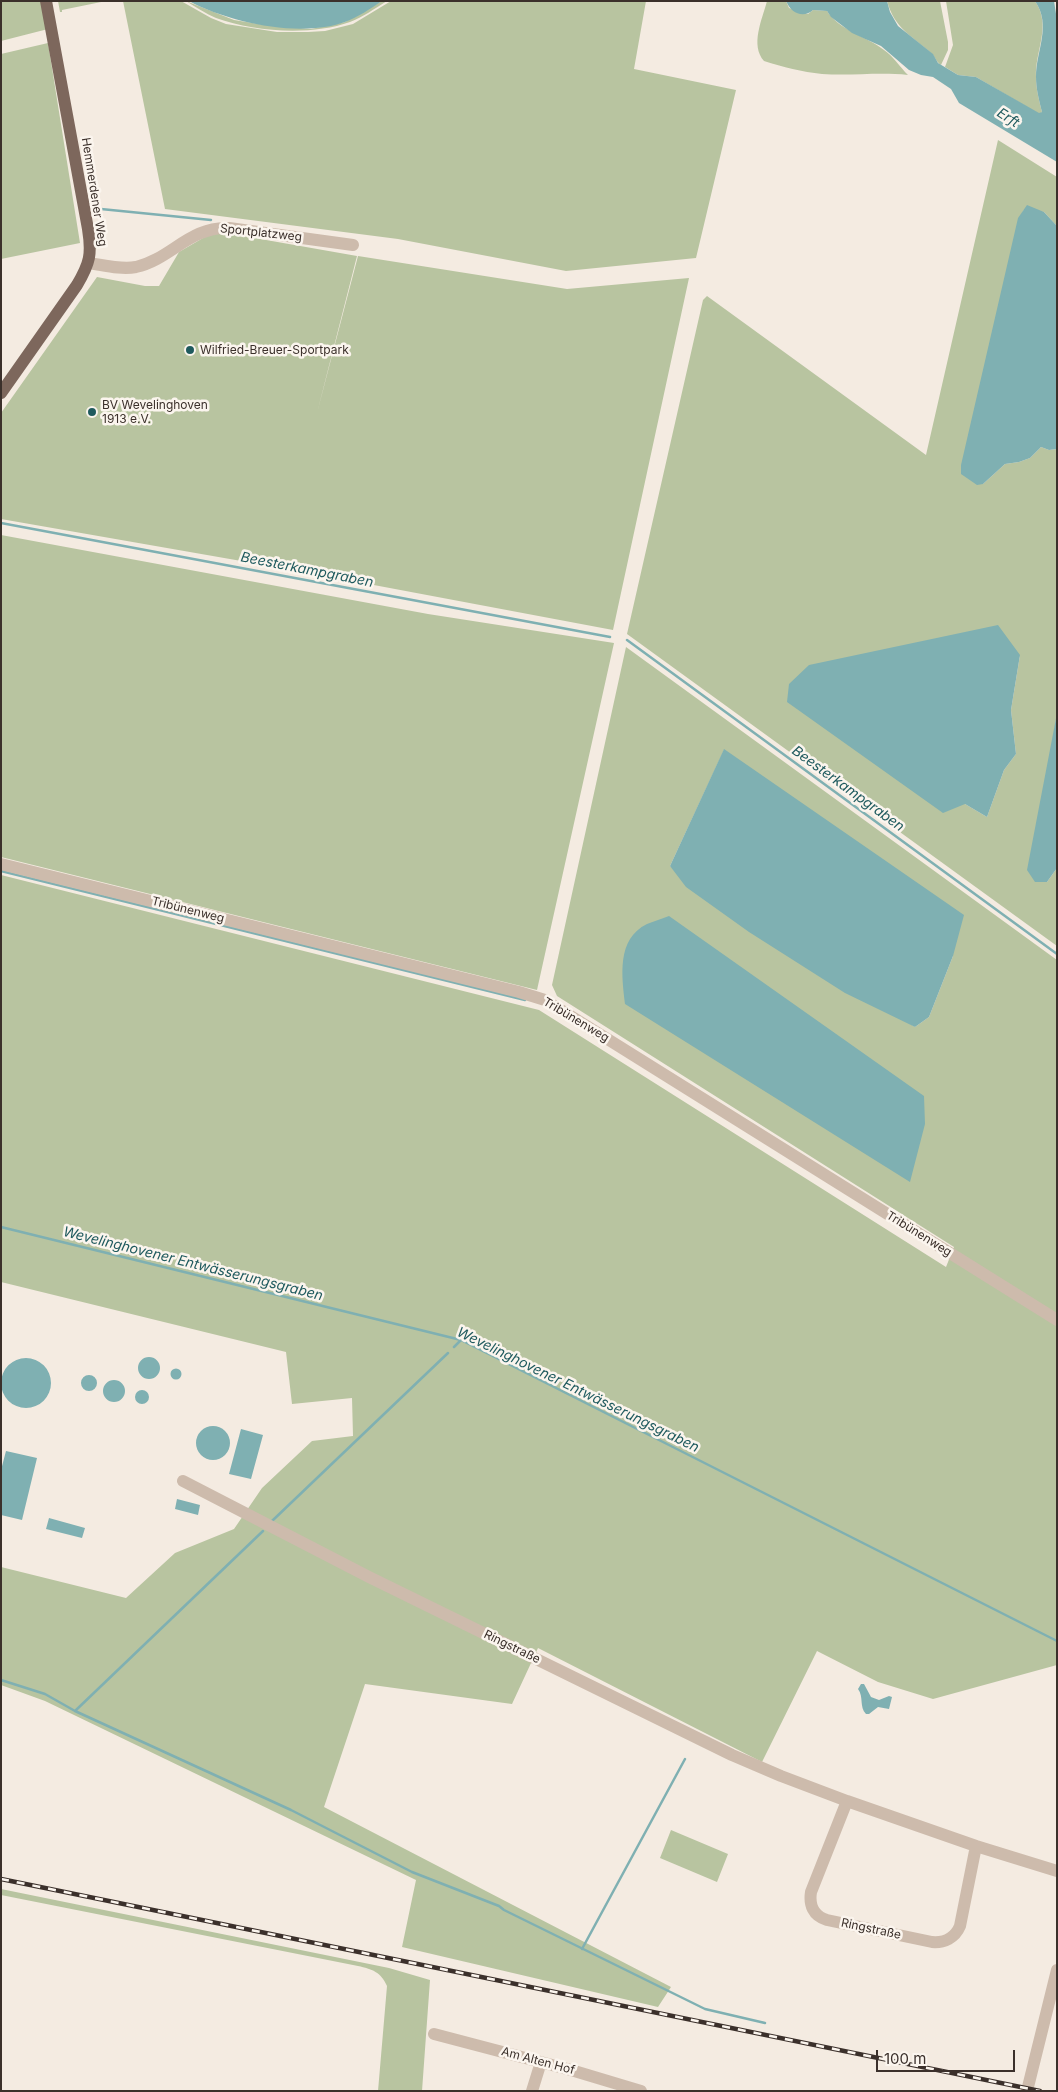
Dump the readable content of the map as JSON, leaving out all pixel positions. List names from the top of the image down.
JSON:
{
  "streets": {
    "main road": ["Hemmerdener Weg"],
    "street": [
      "Sportplatzweg",
      "Tribünenweg",
      "Ringstraße",
      "Am Alten Hof"
    ]
  },
  "crossings": [
    ["Hemmerdener Weg", "Sportplatzweg"]
  ],
  "water": ["Erft", "Beesterkampgraben", "Wevelinghovener Entwässerungsgraben"],
  "places": ["Wilfried-Breuer-Sportpark", "BV Wevelinghoven 1913 e.V."],
  "scale_bar": "100 m"
}
